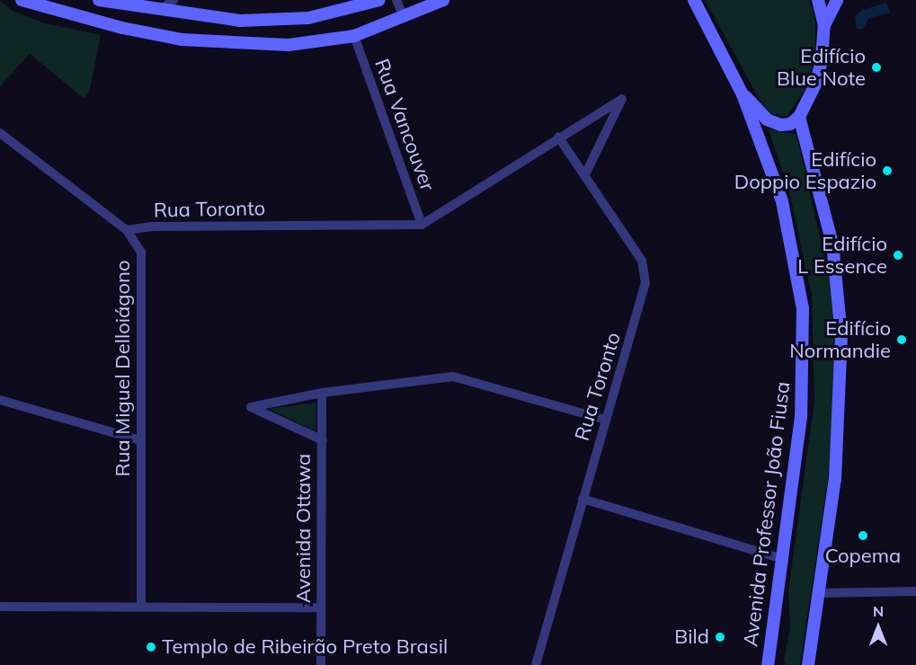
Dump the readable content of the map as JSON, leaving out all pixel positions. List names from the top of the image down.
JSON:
{
  "streets": {
    "main road": ["Avenida Professor João Fiusa"],
    "street": [
      "Rua Vancouver",
      "Rua Toronto",
      "Rua Miguel Delloiágono",
      "Avenida Ottawa"
    ]
  },
  "crossings": [
    ["Rua Vancouver", "Rua Toronto"],
    ["Rua Toronto", "Rua Miguel Delloiágono"]
  ],
  "places": [
    "Edifício Blue Note",
    "Edifício Doppio Espazio",
    "Edifício L Essence",
    "Edifício Normandie",
    "Copema",
    "Bild",
    "Templo de Ribeirão Preto Brasil"
  ],
  "north": "top"
}
